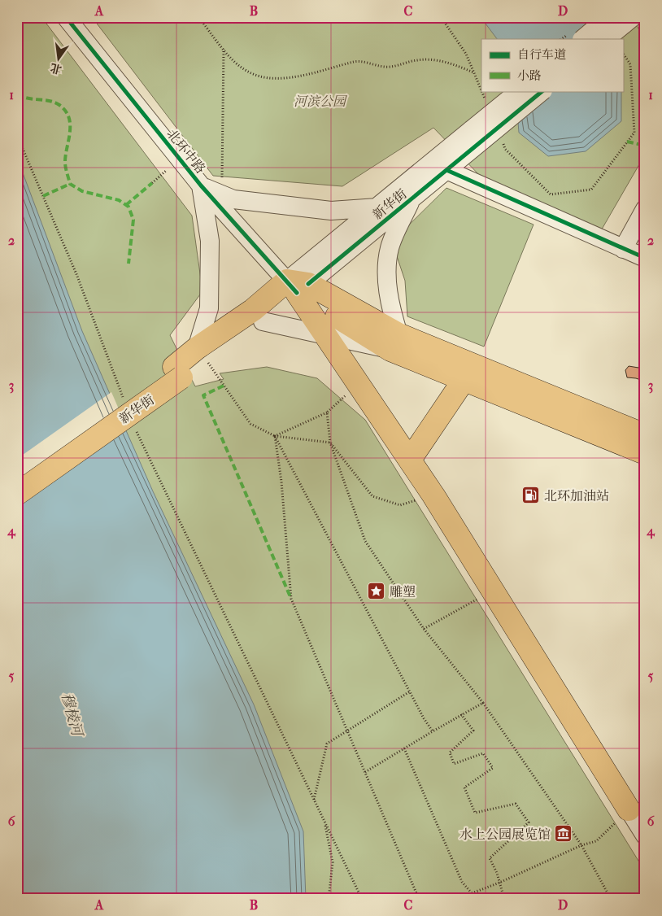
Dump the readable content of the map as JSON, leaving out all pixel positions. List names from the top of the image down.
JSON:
{
  "streets": {
    "main road": ["新华街"],
    "street": ["北环中路"]
  },
  "crossings": [
    ["北环中路", "新华街"]
  ],
  "water": ["穆棱河"],
  "parks": ["河滨公园"],
  "places": {
    "fuel station": ["北环加油站"],
    "place": ["雕塑"],
    "museum": ["水上公园展览馆"]
  },
  "legend": ["自行车道", "小路"],
  "north": "bottom",
  "grid": {
    "columns": [
      "A",
      "B",
      "C",
      "D"
    ],
    "rows": [
      "1",
      "2",
      "3",
      "4",
      "5",
      "6"
    ]
  }
}
